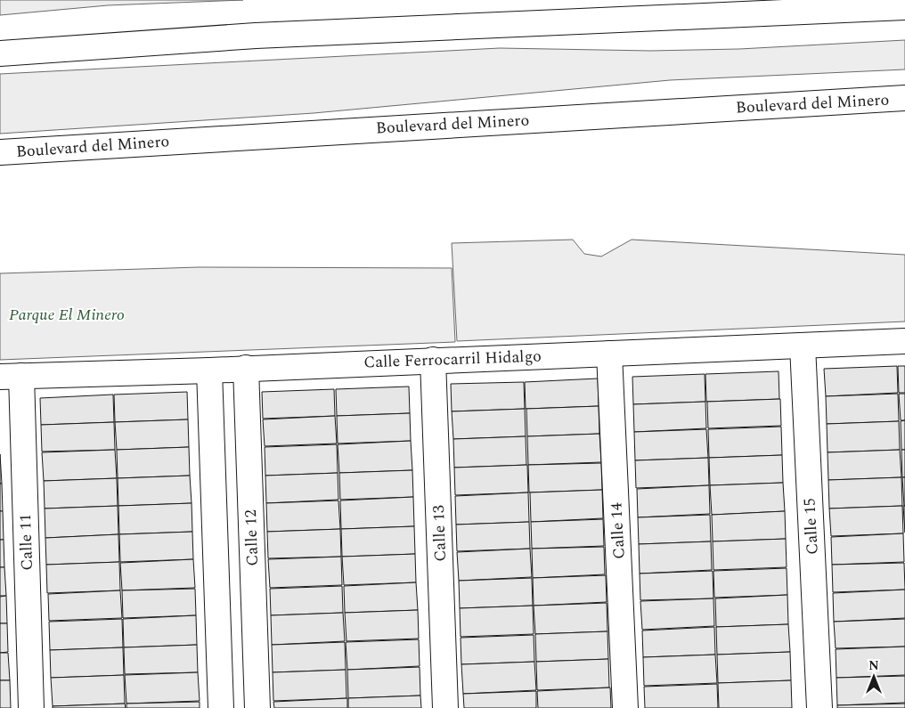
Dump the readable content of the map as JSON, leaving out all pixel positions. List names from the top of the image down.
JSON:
{
  "streets": {
    "street": [
      "Boulevard del Minero",
      "Calle Ferrocarril Hidalgo",
      "Calle 15",
      "Calle 14",
      "Calle 13",
      "Calle 12",
      "Calle 11"
    ]
  },
  "crossings": [
    ["Calle Ferrocarril Hidalgo", "Calle 15"],
    ["Calle Ferrocarril Hidalgo", "Calle 14"],
    ["Calle Ferrocarril Hidalgo", "Calle 13"],
    ["Calle Ferrocarril Hidalgo", "Calle 12"],
    ["Calle Ferrocarril Hidalgo", "Calle 11"]
  ],
  "parks": ["Parque El Minero"],
  "north": "top"
}
